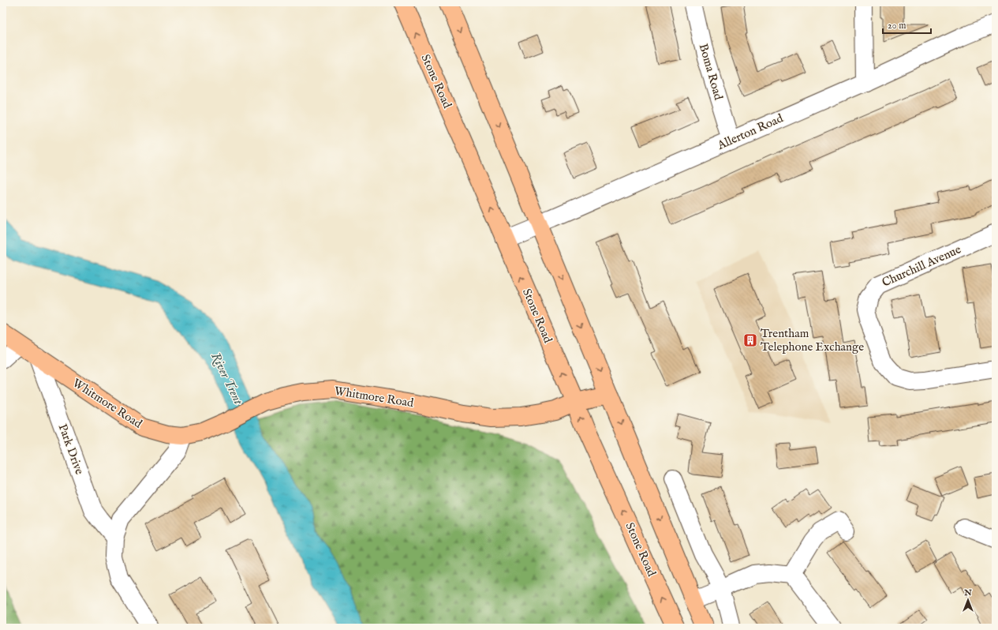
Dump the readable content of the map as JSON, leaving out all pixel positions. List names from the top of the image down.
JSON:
{
  "streets": {
    "main road": ["Stone Road", "Whitmore Road"],
    "street": [
      "Boma Road",
      "Allerton Road",
      "Churchill Avenue",
      "Park Drive"
    ]
  },
  "crossings": [
    ["Boma Road", "Allerton Road"],
    ["Stone Road", "Allerton Road"],
    ["Stone Road", "Whitmore Road"],
    ["Whitmore Road", "Park Drive"]
  ],
  "water": ["River Trent"],
  "places": {
    "building": ["Trentham Telephone Exchange"]
  },
  "scale_bar": "20 m",
  "north": "top"
}
